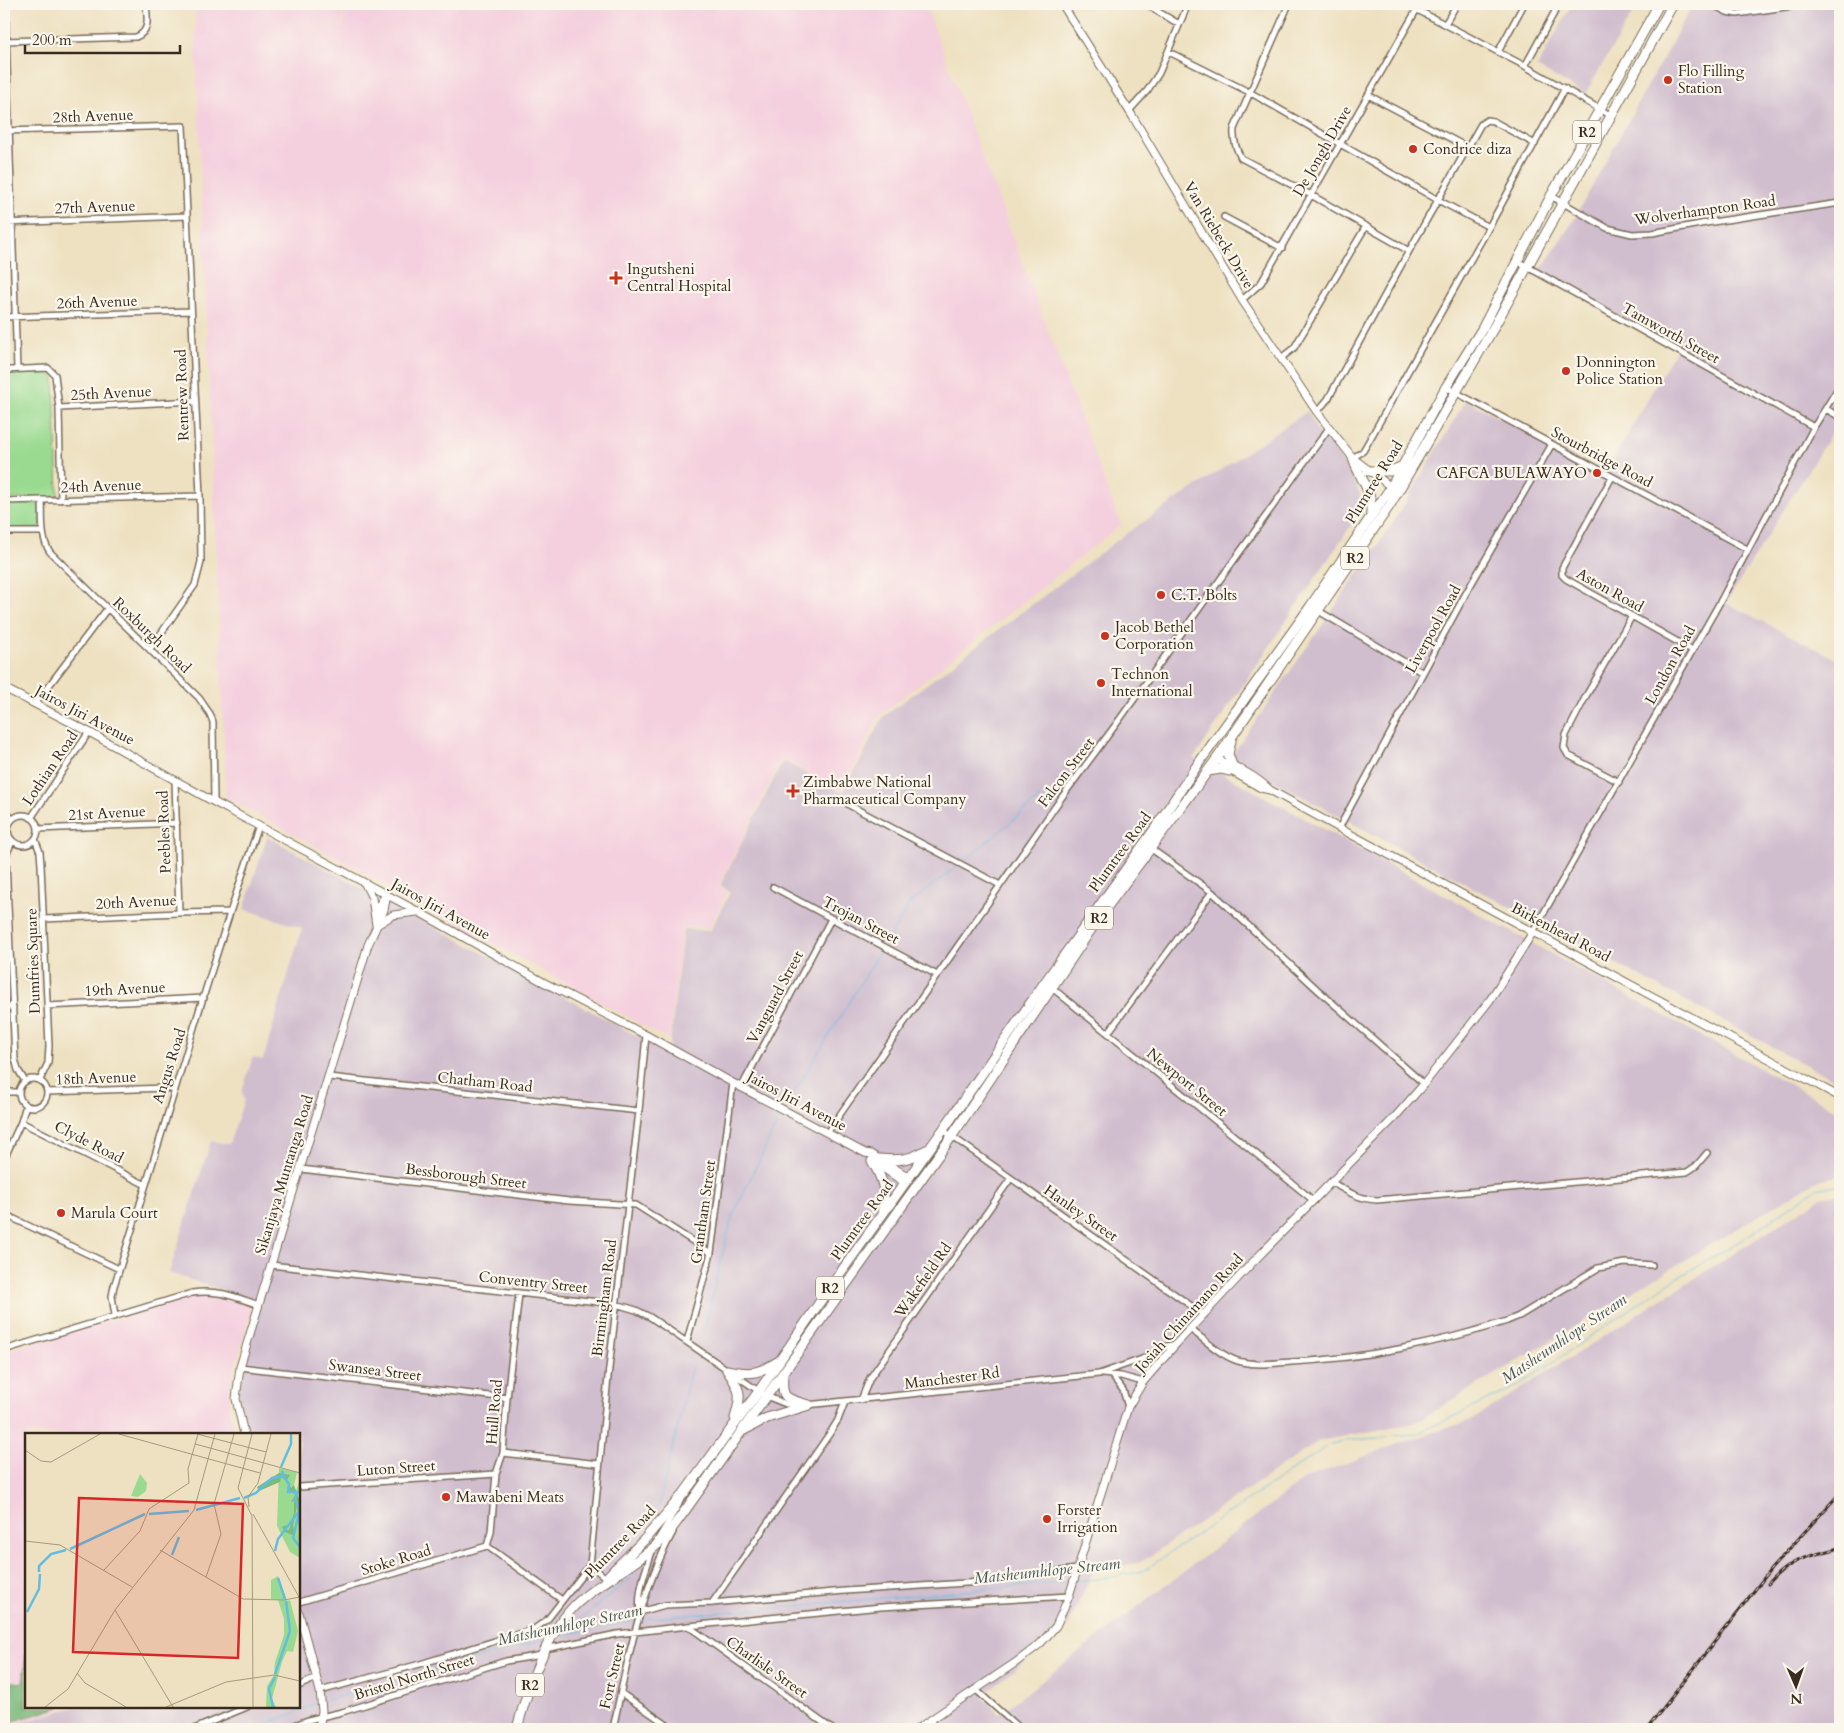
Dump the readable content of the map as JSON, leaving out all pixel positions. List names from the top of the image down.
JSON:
{
  "streets": {
    "highway": ["R2", "Plumtree Road"],
    "street": [
      "28th Avenue",
      "De Jongh Drive",
      "27th Avenue",
      "Wolverhampton Road",
      "Van Riebeck Drive",
      "26th Avenue",
      "Tamworth Street",
      "25th Avenue",
      "Rentrew Road",
      "Stourbridge Road",
      "24th Avenue",
      "Aston Road",
      "Liverpool Road",
      "Roxburgh Road",
      "London Road",
      "Jairos Jiri Avenue",
      "Lothian Road",
      "Falcon Street",
      "21st Avenue",
      "Peebles Road",
      "20th Avenue",
      "Trojan Street",
      "Birkenhead Road",
      "Dumfries Square",
      "19th Avenue",
      "Vanguard Street",
      "Angus Road",
      "18th Avenue",
      "Chatham Road",
      "Newport Street",
      "Clyde Road",
      "Sikanjaya Muntanga Road",
      "Bessborough Street",
      "Grantham Street",
      "Hanley Street",
      "Wakefield Rd",
      "Conventry Street",
      "Birmingham Road",
      "Josiah Chinamano Road",
      "Swansea Street",
      "Manchester Rd",
      "Hull Road",
      "Luton Street",
      "Stoke Road",
      "Charlisle Street",
      "Fort Street",
      "Bristol North Street"
    ]
  },
  "crossings": [
    ["28th Avenue", "Rentrew Road"],
    ["R2", "Plumtree Road"],
    ["R2", "Bristol North Street"],
    ["De Jongh Drive", "Van Riebeck Drive"],
    ["27th Avenue", "Rentrew Road"],
    ["Wolverhampton Road", "Plumtree Road"],
    ["Van Riebeck Drive", "Plumtree Road"],
    ["Van Riebeck Drive", "Falcon Street"],
    ["26th Avenue", "Rentrew Road"],
    ["Tamworth Street", "Plumtree Road"],
    ["Tamworth Street", "London Road"],
    ["25th Avenue", "Rentrew Road"],
    ["Rentrew Road", "24th Avenue"],
    ["Rentrew Road", "Roxburgh Road"],
    ["Stourbridge Road", "Plumtree Road"],
    ["Stourbridge Road", "Aston Road"],
    ["Stourbridge Road", "Liverpool Road"],
    ["Stourbridge Road", "London Road"],
    ["Plumtree Road", "Birkenhead Road"],
    ["Plumtree Road", "Newport Street"],
    ["Plumtree Road", "Hanley Street"],
    ["Plumtree Road", "Conventry Street"],
    ["24th Avenue", "Roxburgh Road"],
    ["Aston Road", "London Road"],
    ["Liverpool Road", "Birkenhead Road"],
    ["Roxburgh Road", "Jairos Jiri Avenue"],
    ["London Road", "Birkenhead Road"],
    ["London Road", "Josiah Chinamano Road"],
    ["Jairos Jiri Avenue", "Lothian Road"],
    ["Jairos Jiri Avenue", "Falcon Street"],
    ["Jairos Jiri Avenue", "Peebles Road"],
    ["Jairos Jiri Avenue", "Vanguard Street"],
    ["Jairos Jiri Avenue", "Angus Road"],
    ["Jairos Jiri Avenue", "Sikanjaya Muntanga Road"],
    ["Jairos Jiri Avenue", "Grantham Street"],
    ["Jairos Jiri Avenue", "Birmingham Road"],
    ["Lothian Road", "21st Avenue"],
    ["Lothian Road", "Dumfries Square"],
    ["Falcon Street", "Trojan Street"],
    ["21st Avenue", "Peebles Road"],
    ["21st Avenue", "Dumfries Square"],
    ["Peebles Road", "20th Avenue"],
    ["20th Avenue", "Dumfries Square"],
    ["20th Avenue", "Angus Road"],
    ["Trojan Street", "Vanguard Street"],
    ["Birkenhead Road", "Josiah Chinamano Road"],
    ["Dumfries Square", "19th Avenue"],
    ["Dumfries Square", "18th Avenue"],
    ["19th Avenue", "Angus Road"],
    ["Angus Road", "18th Avenue"],
    ["Angus Road", "Clyde Road"],
    ["Chatham Road", "Sikanjaya Muntanga Road"],
    ["Chatham Road", "Birmingham Road"],
    ["Newport Street", "Josiah Chinamano Road"],
    ["Sikanjaya Muntanga Road", "Bessborough Street"],
    ["Sikanjaya Muntanga Road", "Conventry Street"],
    ["Sikanjaya Muntanga Road", "Swansea Street"],
    ["Bessborough Street", "Birmingham Road"],
    ["Grantham Street", "Conventry Street"],
    ["Hanley Street", "Wakefield Rd"],
    ["Hanley Street", "Josiah Chinamano Road"],
    ["Wakefield Rd", "Manchester Rd"],
    ["Conventry Street", "Birmingham Road"],
    ["Conventry Street", "Manchester Rd"],
    ["Conventry Street", "Hull Road"],
    ["Josiah Chinamano Road", "Bristol North Street"],
    ["Swansea Street", "Hull Road"],
    ["Hull Road", "Luton Street"],
    ["Hull Road", "Stoke Road"],
    ["Charlisle Street", "Bristol North Street"],
    ["Fort Street", "Bristol North Street"]
  ],
  "water": ["Matsheumhlope Stream"],
  "places": {
    "other": [
      "Flo Filling Station",
      "Condrice diza",
      "Donnington Police Station",
      "CAFCA BULAWAYO",
      "C.T. Bolts",
      "Jacob Bethel Corporation",
      "Technon International",
      "Marula Court",
      "Mawabeni Meats",
      "Forster Irrigation"
    ],
    "health": ["Ingutsheni Central Hospital", "Zimbabwe National Pharmaceutical Company"]
  },
  "scale_bar": "200 m",
  "north": "bottom"
}
